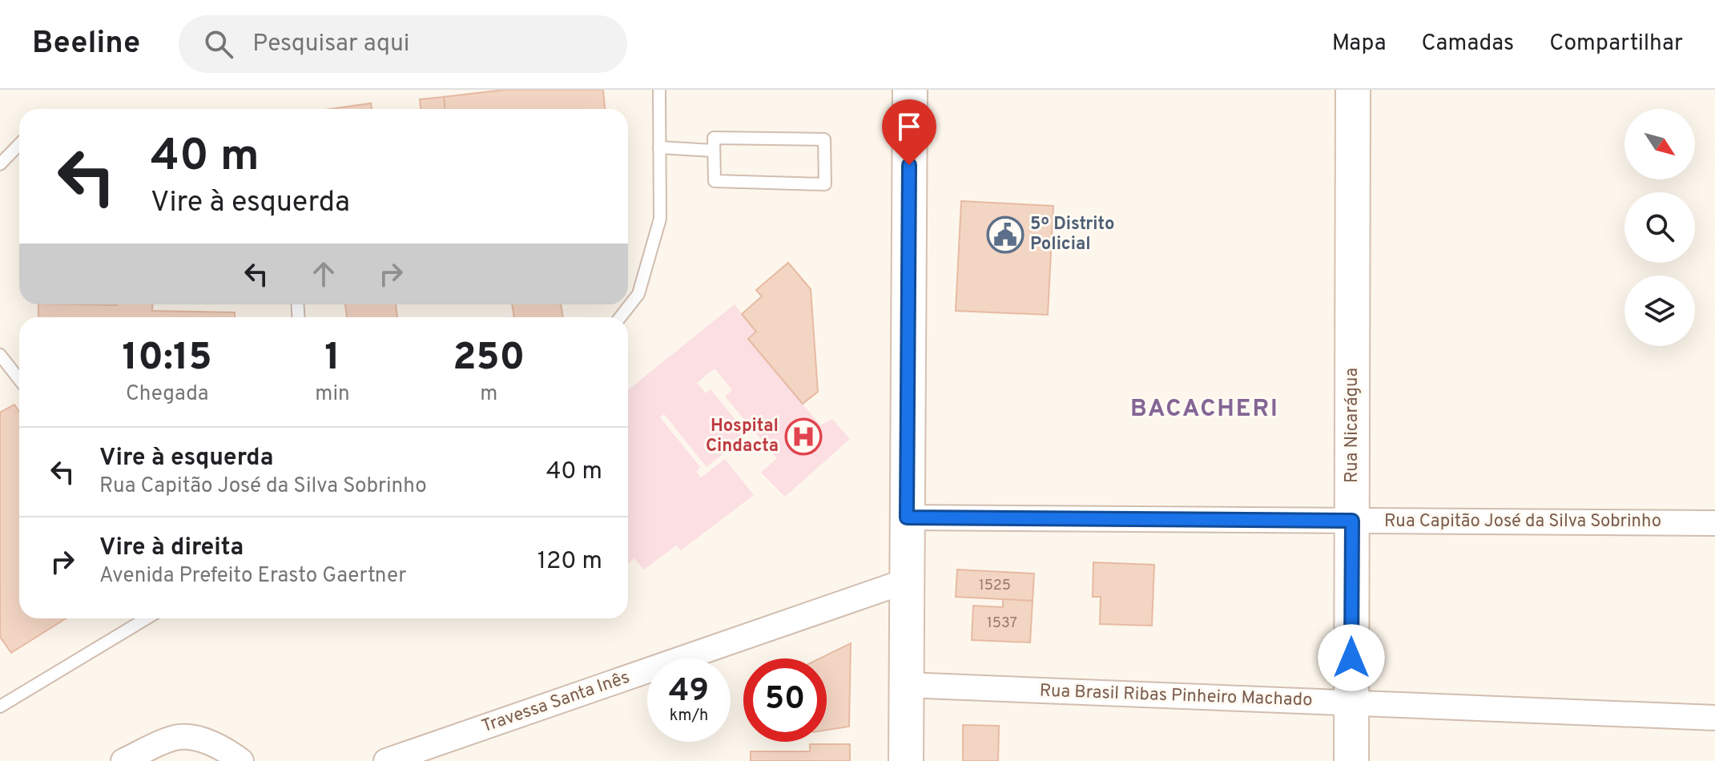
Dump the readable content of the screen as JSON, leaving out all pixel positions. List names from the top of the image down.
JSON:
{
  "streets": {
    "main road": ["Rua Nicarágua"],
    "street": ["Rua Capitão José da Silva Sobrinho", "Rua Brasil Ribas Pinheiro Machado", "Travessa Santa Inês"]
  },
  "crossings": [
    ["Rua Nicarágua", "Rua Capitão José da Silva Sobrinho"],
    ["Rua Nicarágua", "Rua Brasil Ribas Pinheiro Machado"]
  ],
  "districts": ["BACACHERI"],
  "places": {
    "public building": ["5º Distrito Policial"],
    "hospital": ["Hospital Cindacta"]
  },
  "house_numbers": ["1525", "1537"],
  "north": "bottom right",
  "page": {
    "header": "Beeline",
    "search": "Pesquisar aqui",
    "nav": ["Mapa", "Camadas", "Compartilhar"],
    "turn": ["40 m", "Vire à esquerda"],
    "eta": [
      "10:15",
      "Chegada",
      "1",
      "min",
      "250",
      "m"
    ],
    "list": [
      {
        "name": "Vire à esquerda",
        "note": "Rua Capitão José da Silva Sobrinho",
        "value": "40 m"
      },
      {
        "name": "Vire à direita",
        "note": "Avenida Prefeito Erasto Gaertner",
        "value": "120 m"
      }
    ],
    "speed": "49 km/h",
    "limit": "50"
  }
}
